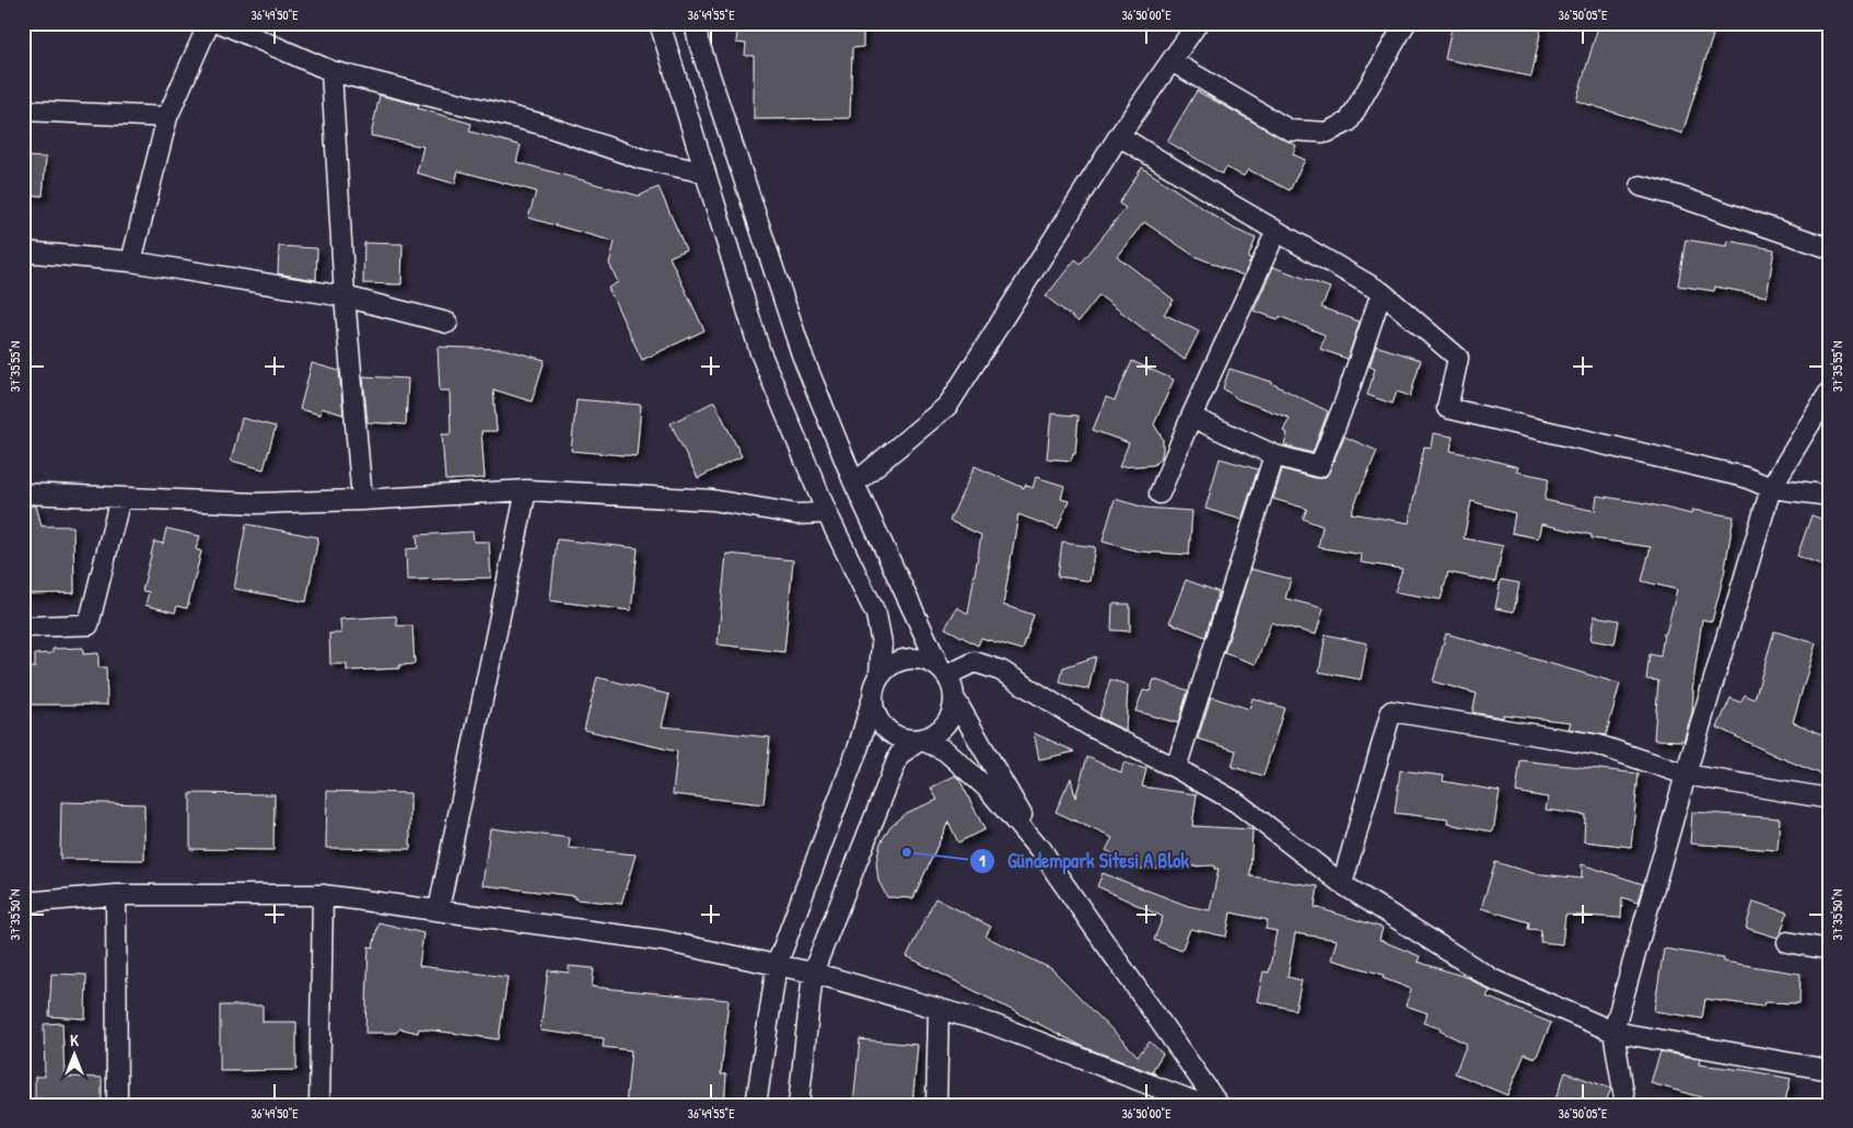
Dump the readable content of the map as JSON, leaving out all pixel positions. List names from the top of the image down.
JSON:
{
  "places": ["Gündempark Sitesi A Blok"],
  "north": "top",
  "coordinates": [
    "36°49'50\"E",
    "36°49'55\"E",
    "36°50'00\"E",
    "36°50'05\"E",
    "37°35'55\"N",
    "37°35'50\"N"
  ]
}
